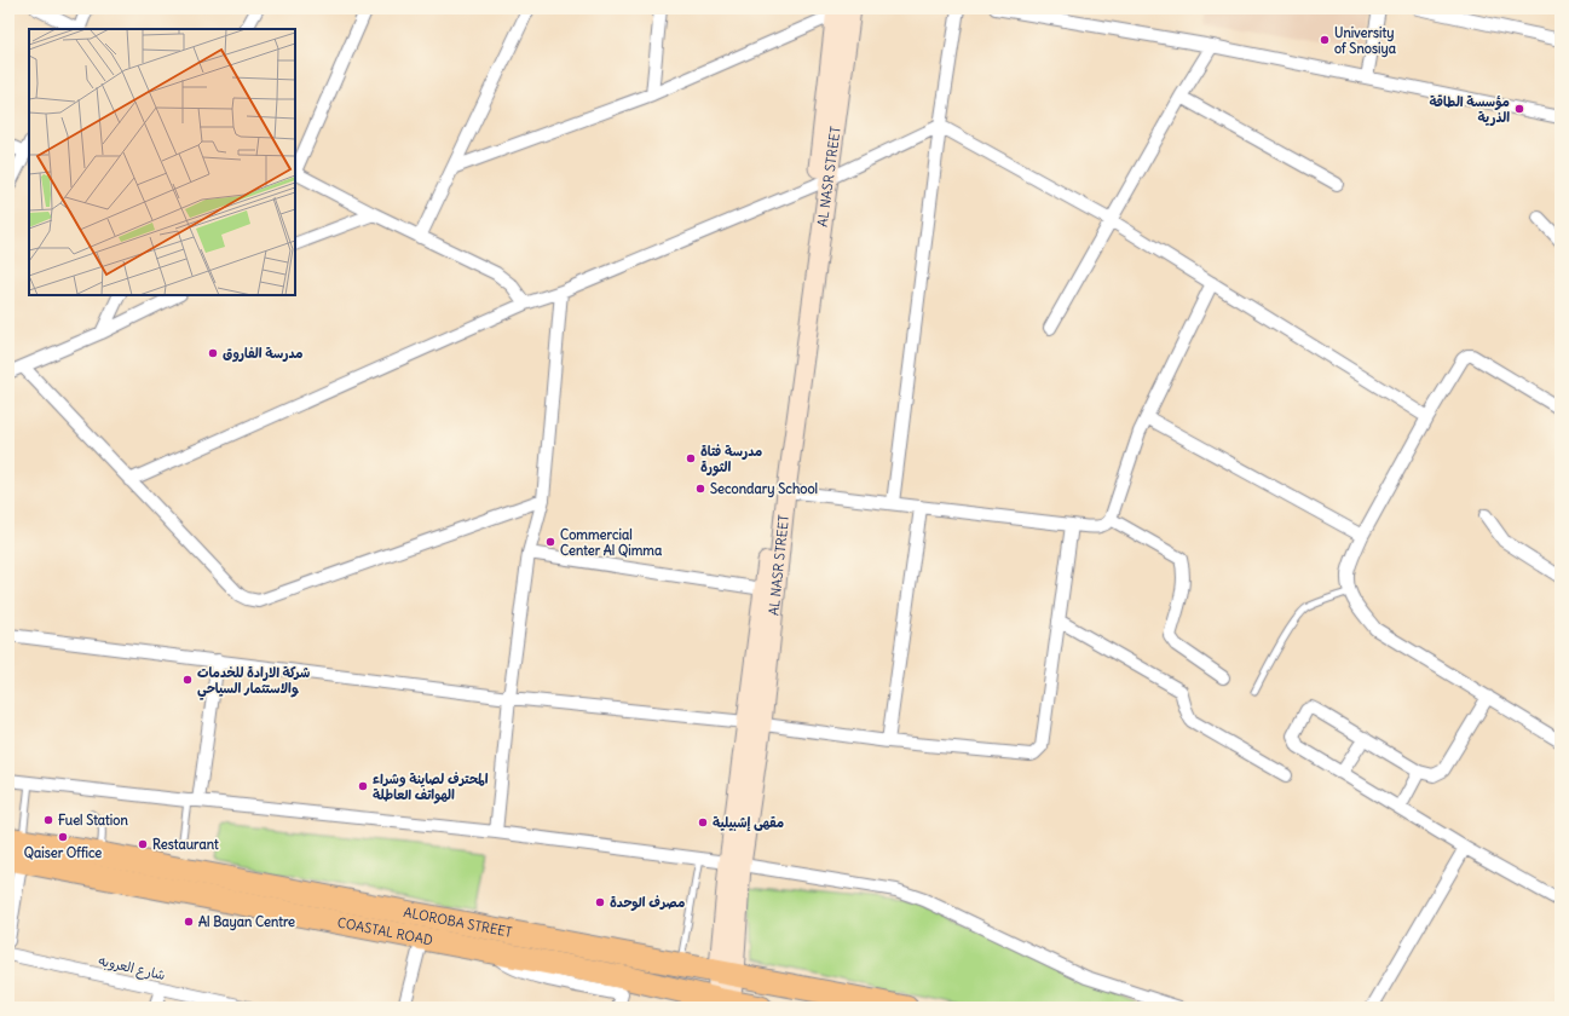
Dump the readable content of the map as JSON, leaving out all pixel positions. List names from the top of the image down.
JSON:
{
  "streets": {
    "highway": ["ALOROBA STREET", "COASTAL ROAD"],
    "street": ["AL NASR STREET", "شارع العروبه"]
  },
  "crossings": [
    ["AL NASR STREET", "ALOROBA STREET"],
    ["AL NASR STREET", "COASTAL ROAD"],
    ["ALOROBA STREET", "COASTAL ROAD"]
  ],
  "places": [
    "University of Snosiya",
    "مؤسسة الطاقة الذرية",
    "مدرسة الفاروق",
    "مدرسة فتاة الثورة",
    "Secondary School",
    "Commercial Center Al Qimma",
    "شركة الارادة للخدمات والاستثمار السياحي",
    "المحترف لصاينة وشراء الهواتف العاطلة",
    "Fuel Station",
    "مقهى إشبيلية",
    "Qaiser Office",
    "Restaurant",
    "مصرف الوحدة",
    "Al Bayan Centre"
  ]
}
